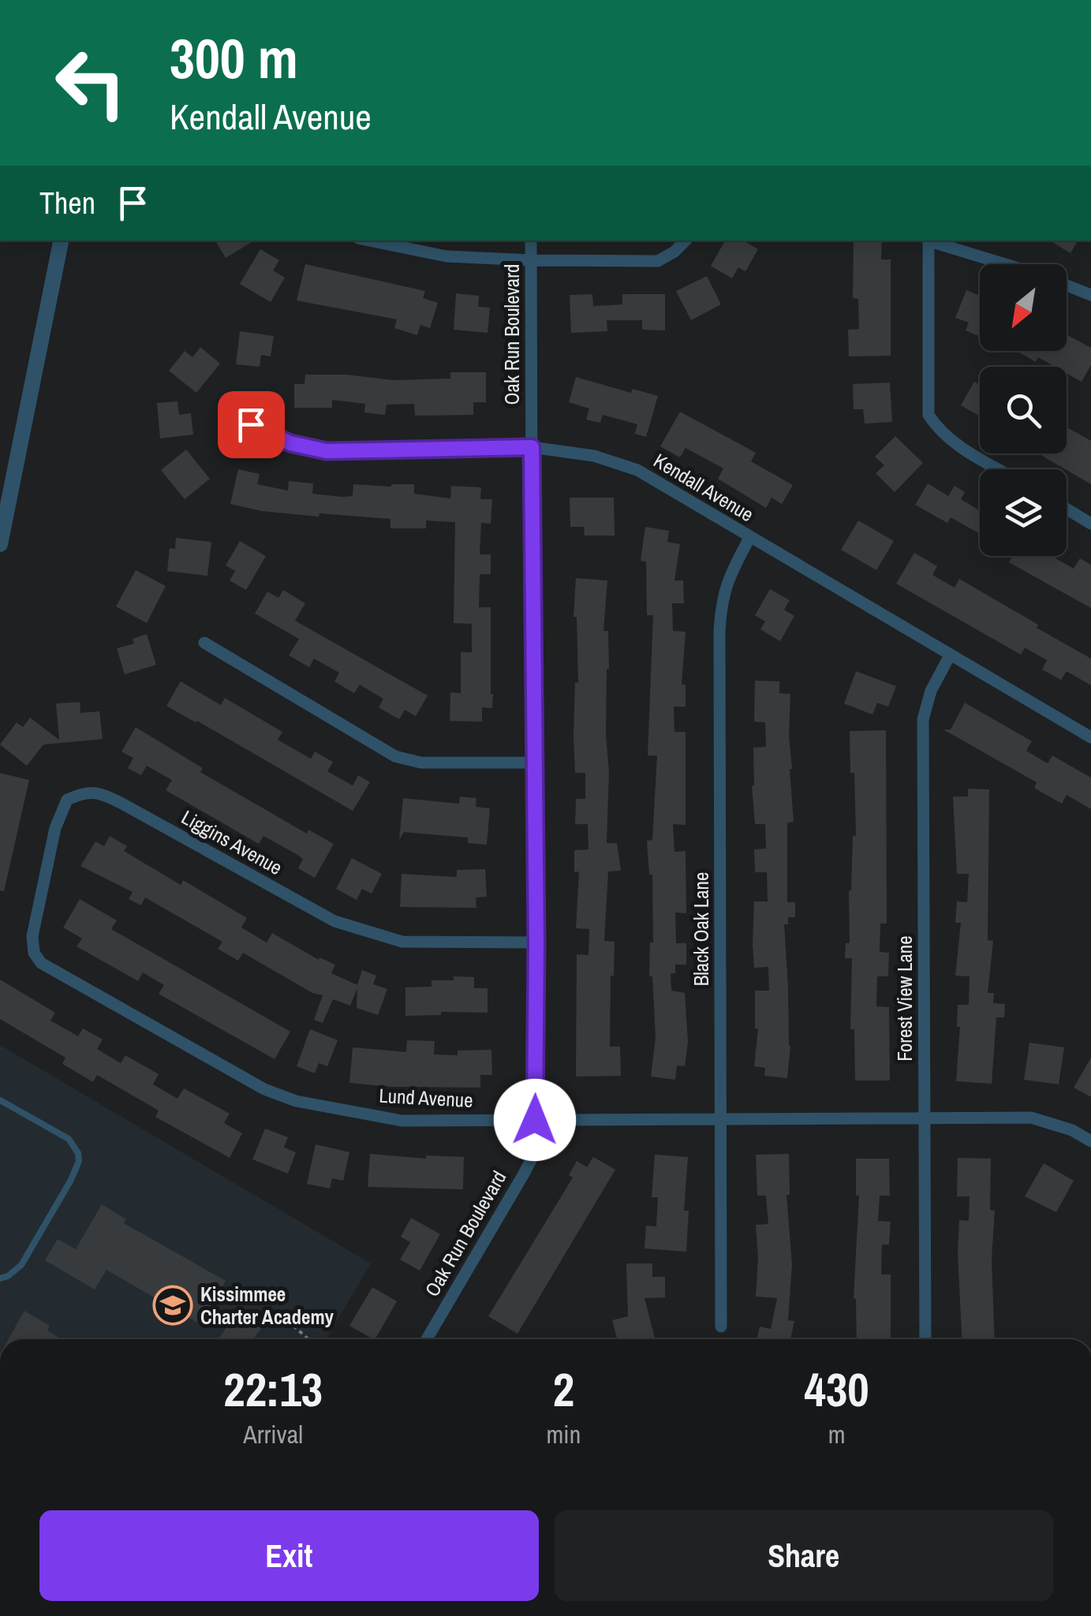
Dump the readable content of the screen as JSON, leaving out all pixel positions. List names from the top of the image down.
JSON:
{
  "streets": {
    "street": [
      "Oak Run Boulevard",
      "Kendall Avenue",
      "Liggins Avenue",
      "Black Oak Lane",
      "Forest View Lane",
      "Lund Avenue"
    ]
  },
  "crossings": [
    ["Oak Run Boulevard", "Kendall Avenue"],
    ["Oak Run Boulevard", "Liggins Avenue"],
    ["Oak Run Boulevard", "Lund Avenue"],
    ["Kendall Avenue", "Black Oak Lane"],
    ["Kendall Avenue", "Forest View Lane"],
    ["Liggins Avenue", "Lund Avenue"],
    ["Black Oak Lane", "Lund Avenue"],
    ["Forest View Lane", "Lund Avenue"]
  ],
  "places": {
    "school or university": ["Kissimmee Charter Academy"]
  },
  "north": "bottom left",
  "page": {
    "turn": ["300 m", "Kendall Avenue"],
    "then": "Then",
    "eta": [
      "22:13",
      "Arrival",
      "2",
      "min",
      "430",
      "m"
    ],
    "buttons": ["Exit", "Share"]
  }
}
